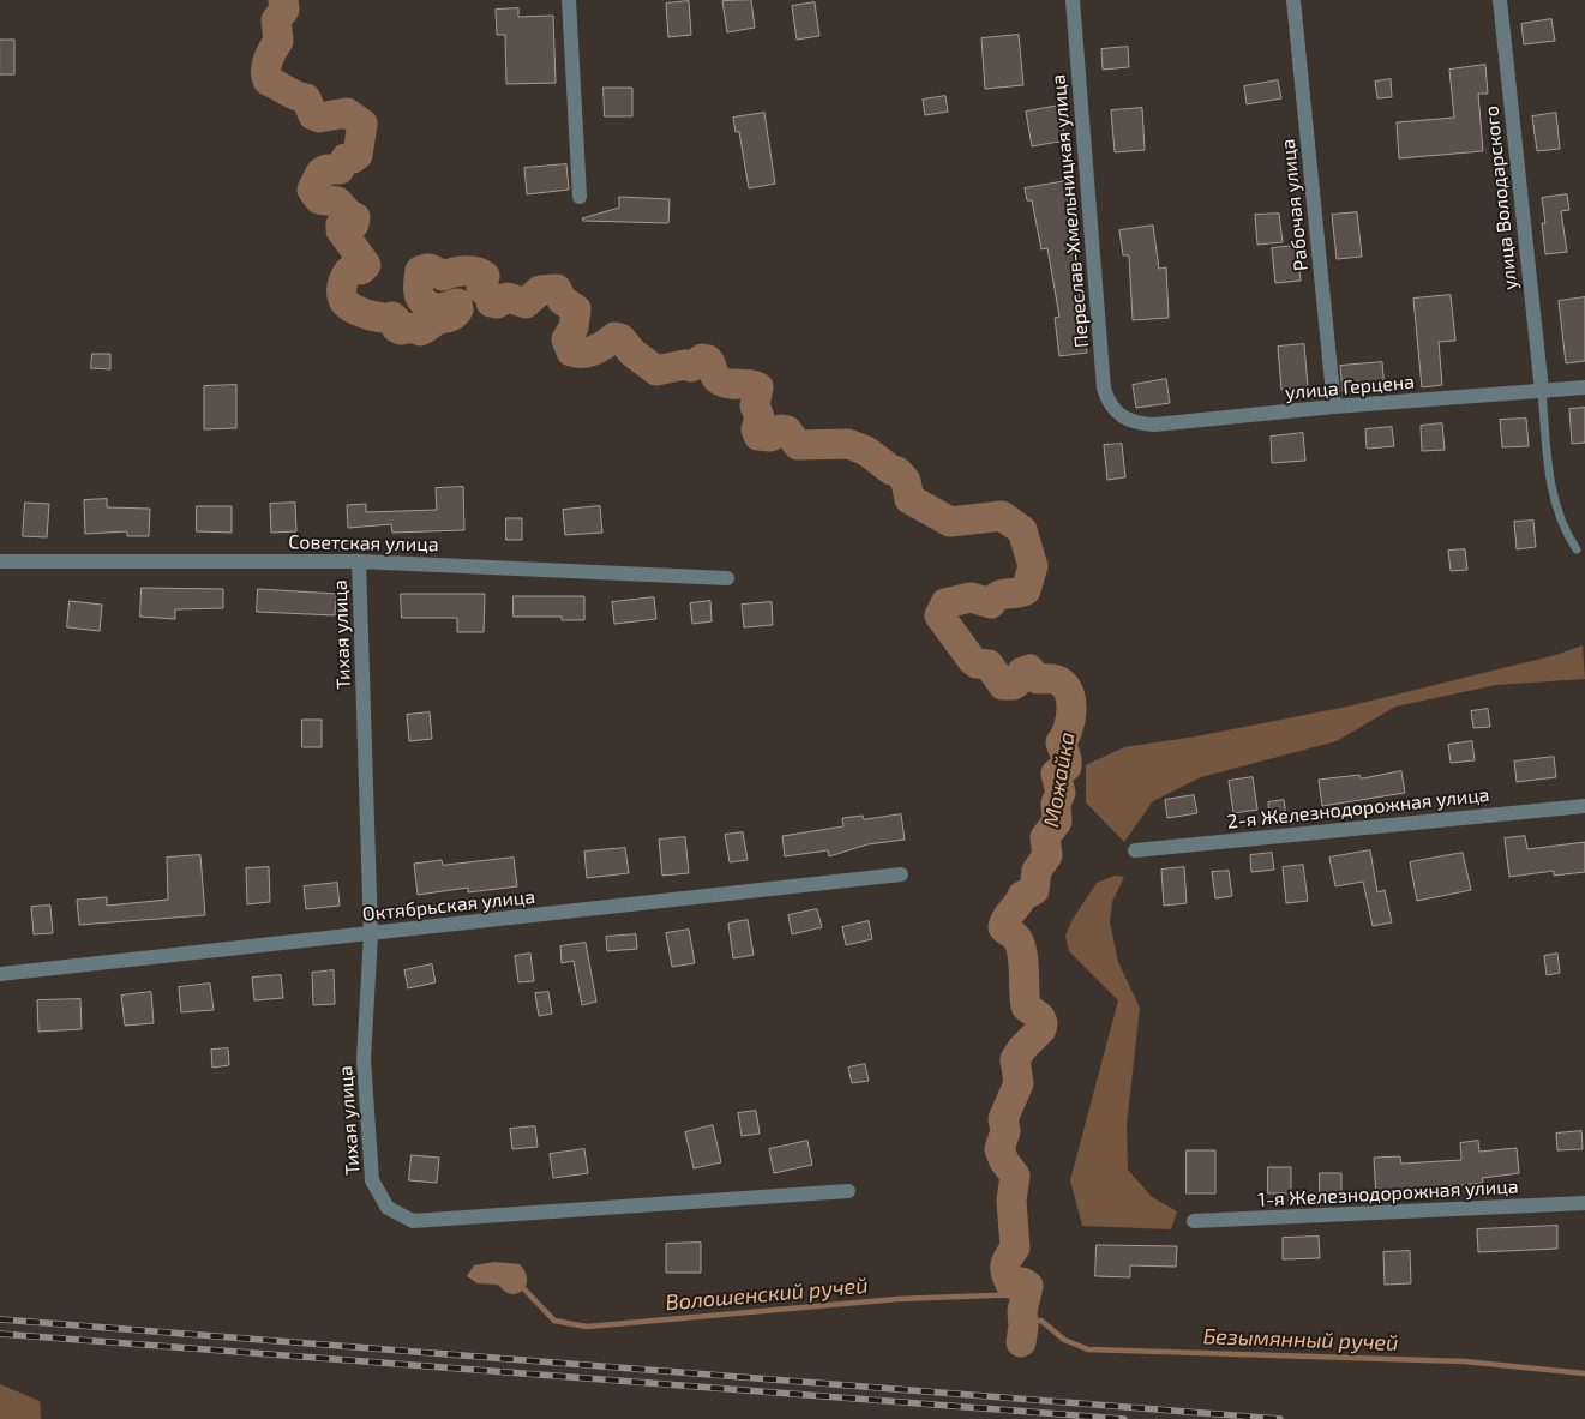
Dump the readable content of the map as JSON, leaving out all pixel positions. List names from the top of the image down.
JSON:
{
  "streets": {
    "street": [
      "улица Володарского",
      "Рабочая улица",
      "Переслав-Хмельницкая улица",
      "улица Герцена",
      "Советская улица",
      "Тихая улица",
      "2-я Железнодорожная улица",
      "Октябрьская улица",
      "1-я Железнодорожная улица"
    ]
  },
  "crossings": [
    ["улица Володарского", "улица Герцена"],
    ["Рабочая улица", "улица Герцена"],
    ["Переслав-Хмельницкая улица", "улица Герцена"],
    ["Советская улица", "Тихая улица"],
    ["Тихая улица", "Октябрьская улица"]
  ],
  "water": ["Можайка", "Волошенский ручей", "Безымянный ручей"]
}
